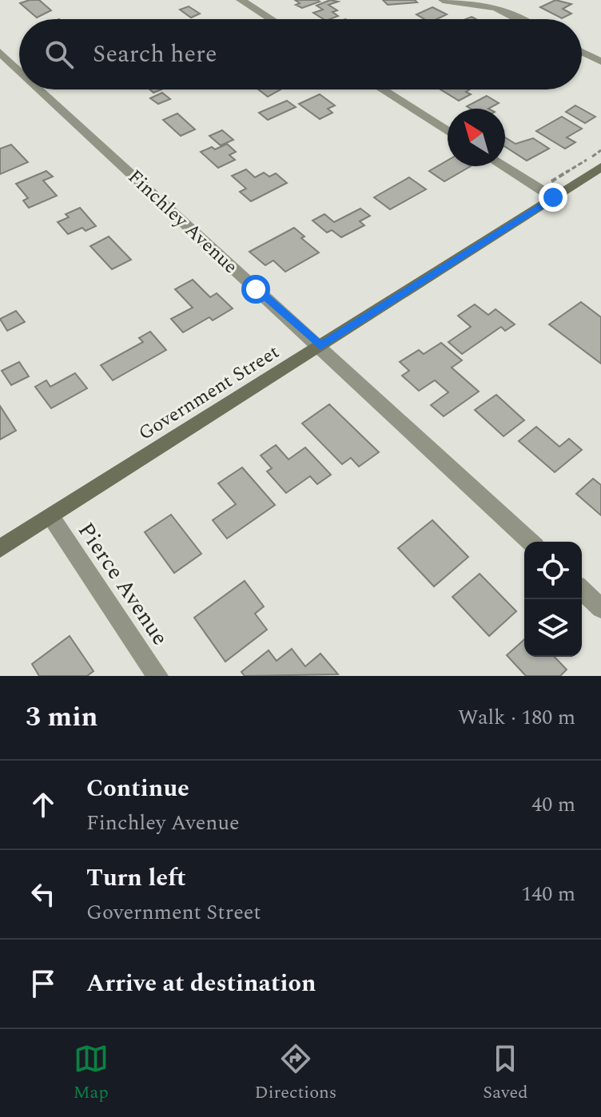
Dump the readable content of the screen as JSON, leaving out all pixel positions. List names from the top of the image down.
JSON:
{
  "streets": {
    "main road": ["Government Street"],
    "street": ["Finchley Avenue", "Pierce Avenue"]
  },
  "crossings": [
    ["Finchley Avenue", "Government Street"],
    ["Government Street", "Pierce Avenue"]
  ],
  "north": "top left",
  "page": {
    "search": "Search here",
    "heading": ["3 min", "Walk · 180 m"],
    "list": [
      ["Continue", "Finchley Avenue", "40 m"],
      ["Turn left", "Government Street", "140 m"],
      "Arrive at destination"
    ],
    "nav": ["Map", "Directions", "Saved"]
  }
}
